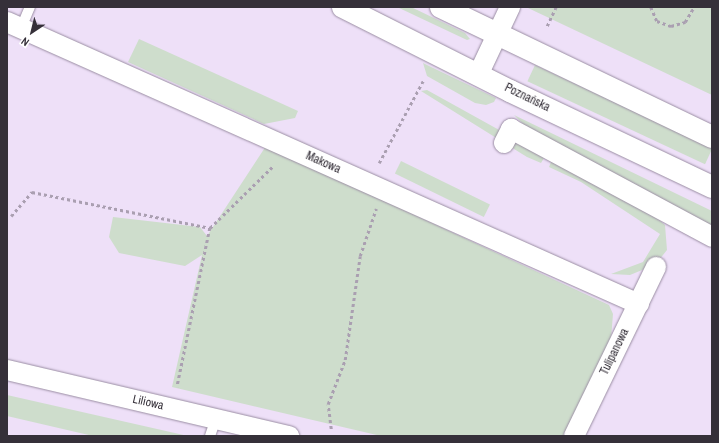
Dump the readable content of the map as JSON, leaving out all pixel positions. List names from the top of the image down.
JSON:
{
  "streets": {
    "main road": ["Poznańska"],
    "street": ["Makowa", "Tulipanowa", "Liliowa"]
  },
  "crossings": [
    ["Makowa", "Tulipanowa"]
  ],
  "north": "bottom left"
}
